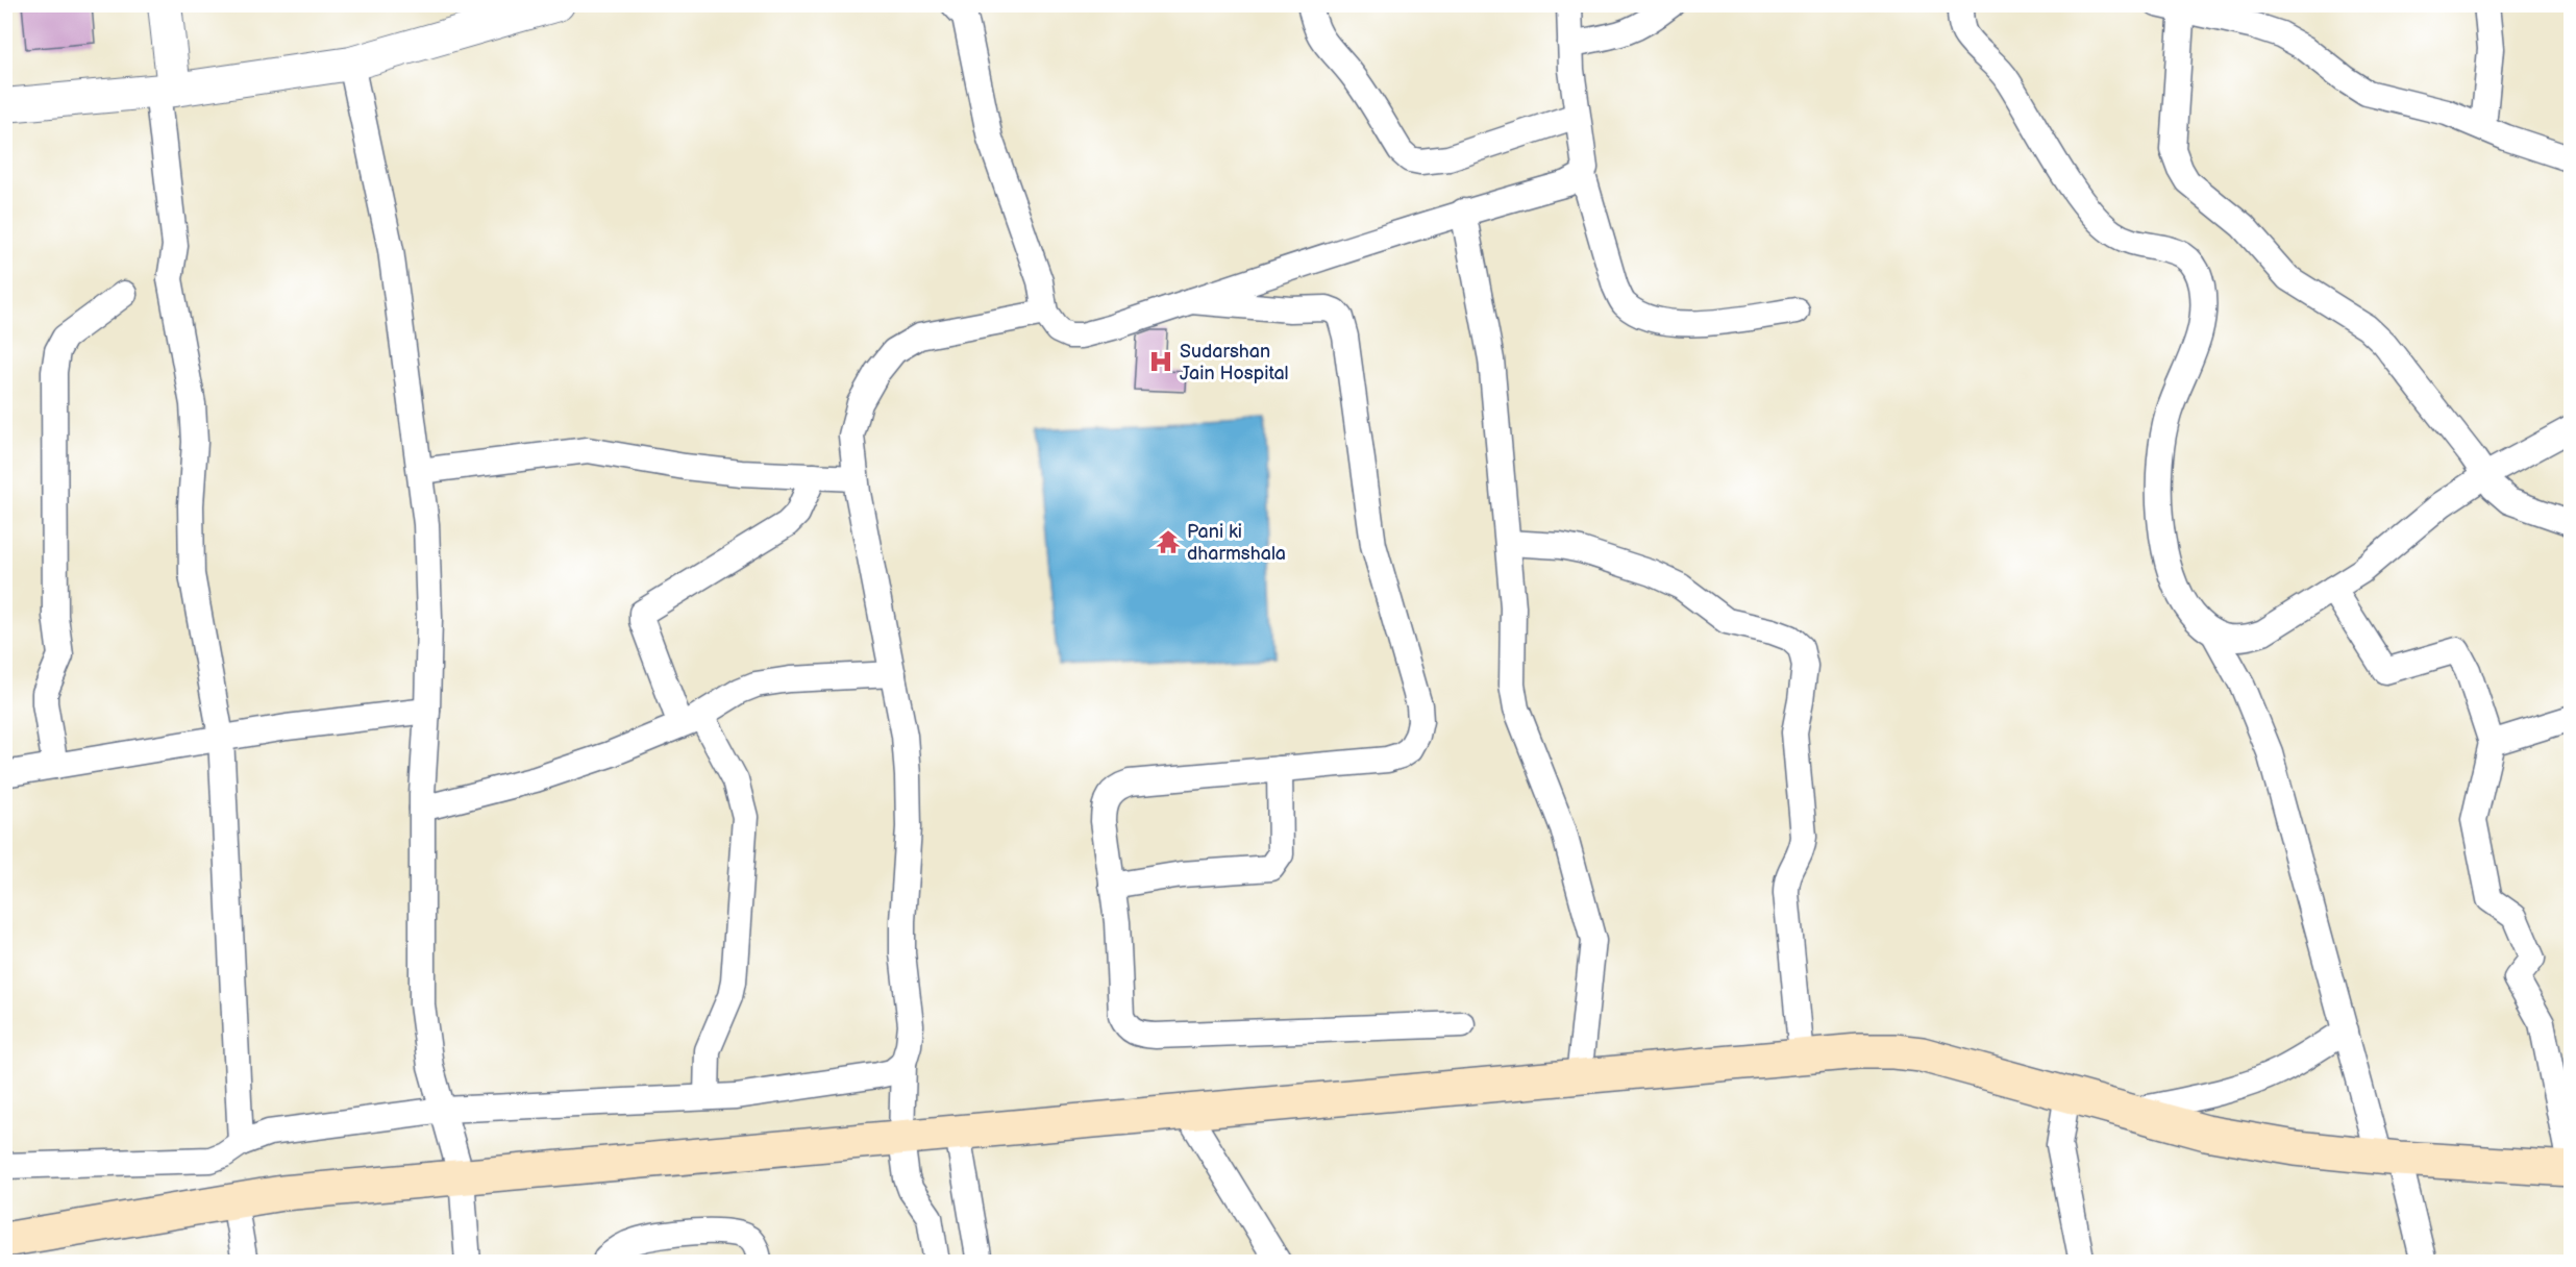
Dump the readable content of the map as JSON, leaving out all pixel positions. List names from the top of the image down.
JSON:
{
  "places": {
    "hospital": ["Sudarshan Jain Hospital"],
    "temple": ["Pani ki dharmshala"]
  }
}
